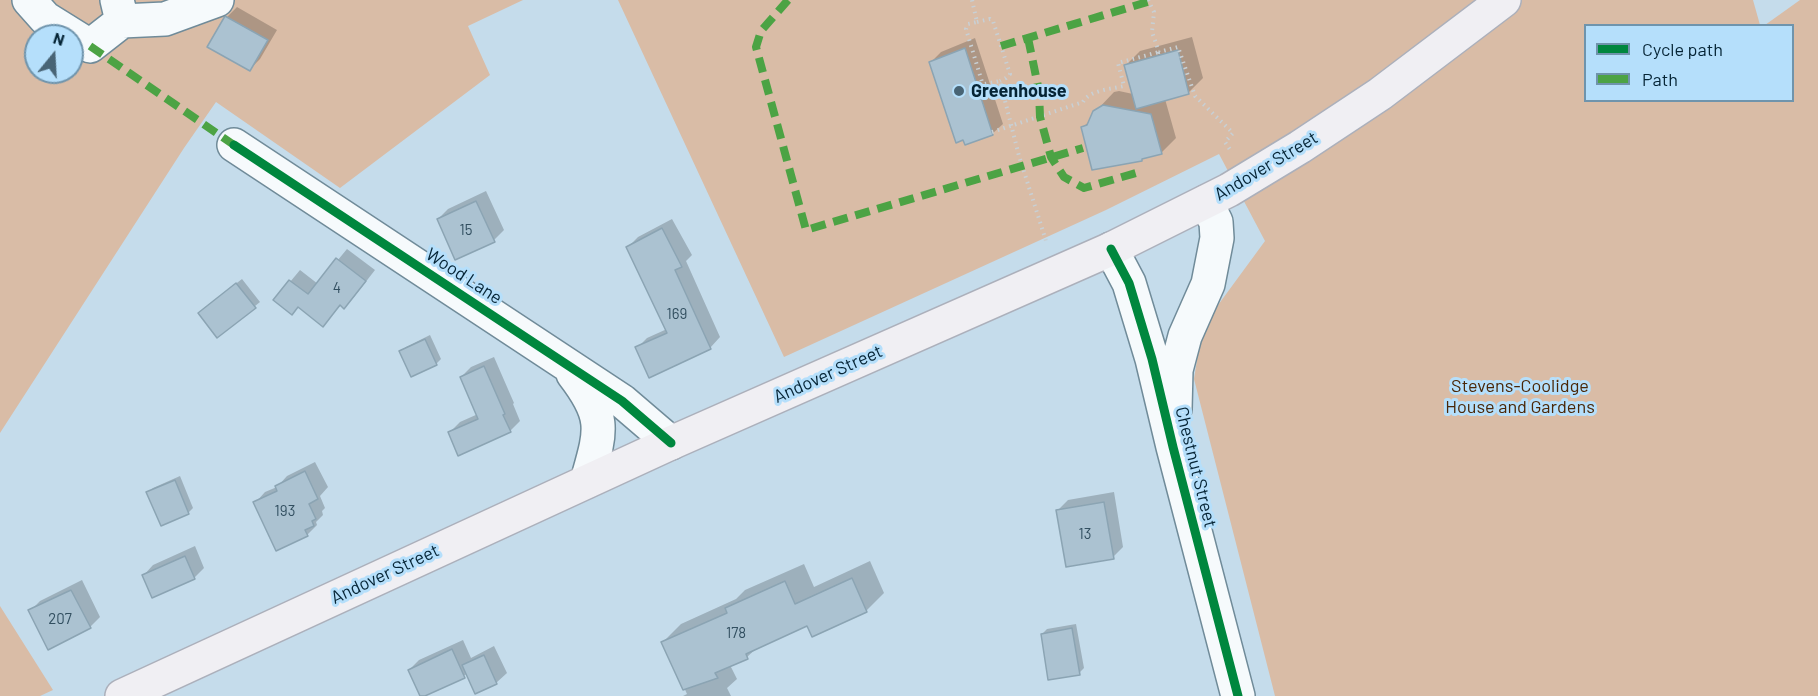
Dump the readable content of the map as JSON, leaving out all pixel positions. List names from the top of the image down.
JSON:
{
  "streets": {
    "main road": ["Andover Street"],
    "street": ["Wood Lane", "Chestnut Street"]
  },
  "crossings": [
    ["Andover Street", "Wood Lane"],
    ["Andover Street", "Chestnut Street"]
  ],
  "parks": ["Stevens-Coolidge House and Gardens"],
  "places": ["Greenhouse"],
  "house_numbers": [
    "15",
    "4",
    "169",
    "193",
    "13",
    "207",
    "178"
  ],
  "legend": ["Cycle path", "Path"],
  "north": "top"
}
